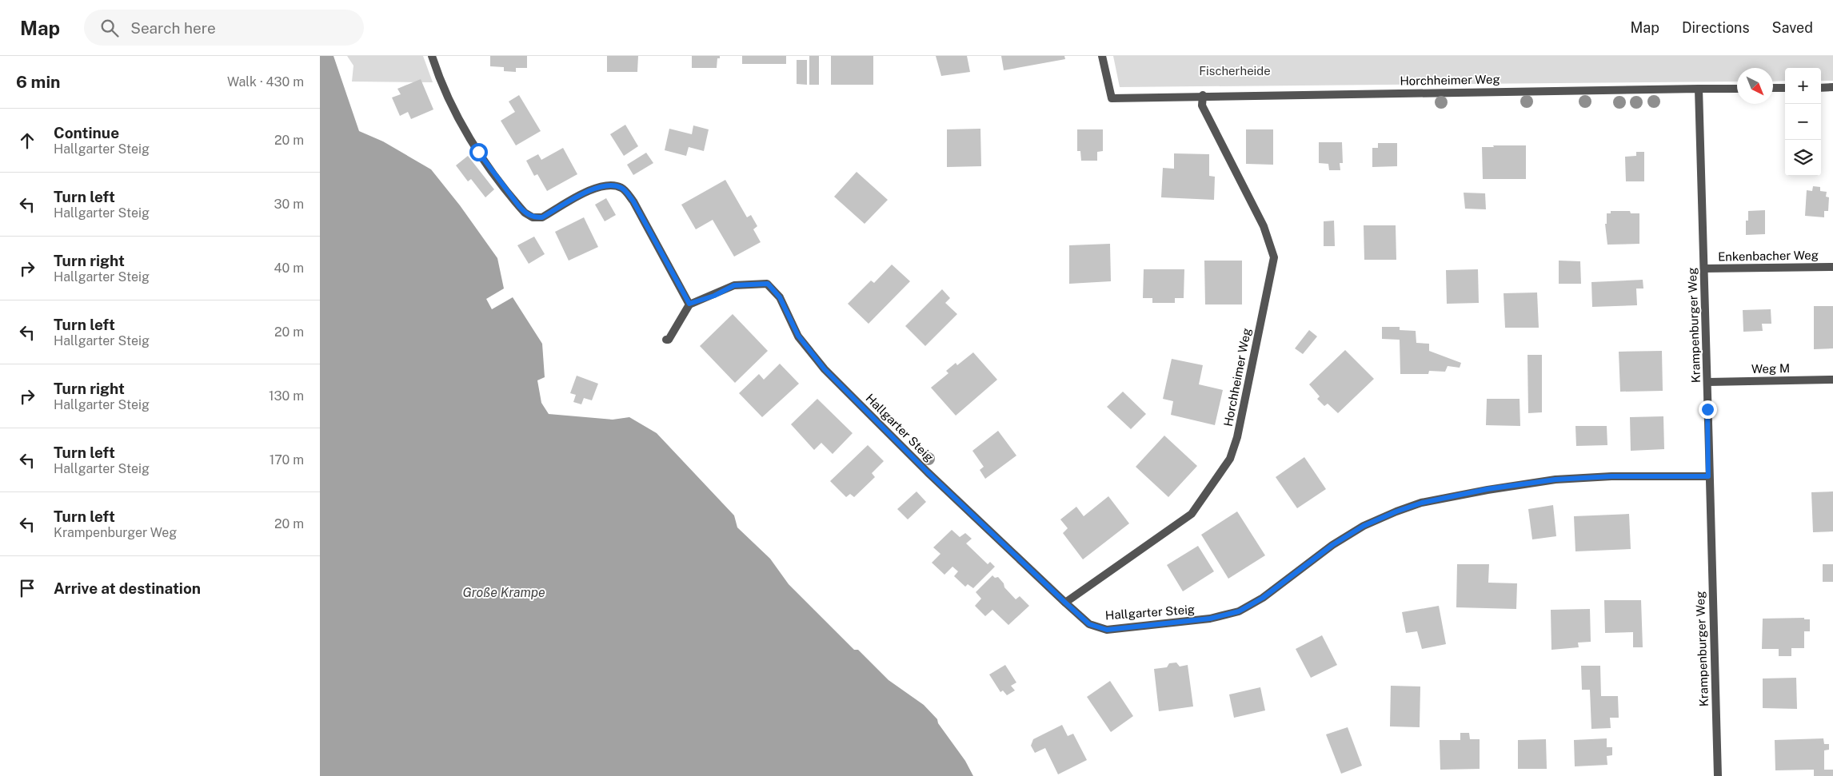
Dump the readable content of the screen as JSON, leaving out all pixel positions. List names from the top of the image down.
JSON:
{
  "streets": {
    "street": [
      "Horchheimer Weg",
      "Enkenbacher Weg",
      "Krampenburger Weg",
      "Weg M",
      "Hallgarter Steig"
    ]
  },
  "crossings": [
    ["Horchheimer Weg", "Krampenburger Weg"],
    ["Horchheimer Weg", "Hallgarter Steig"],
    ["Enkenbacher Weg", "Krampenburger Weg"],
    ["Krampenburger Weg", "Weg M"],
    ["Krampenburger Weg", "Hallgarter Steig"]
  ],
  "water": ["Große Krampe"],
  "parks": ["Fischerheide"],
  "north": "bottom right",
  "page": {
    "header": "Map",
    "search": "Search here",
    "nav": ["Map", "Directions", "Saved"],
    "heading": ["6 min", "Walk · 430 m"],
    "map_buttons": ["+", "−"],
    "list": [
      ["Continue", "Hallgarter Steig", "20 m"],
      ["Turn left", "Hallgarter Steig", "30 m"],
      ["Turn right", "Hallgarter Steig", "40 m"],
      ["Turn left", "Hallgarter Steig", "20 m"],
      ["Turn right", "Hallgarter Steig", "130 m"],
      ["Turn left", "Hallgarter Steig", "170 m"],
      ["Turn left", "Krampenburger Weg", "20 m"],
      "Arrive at destination"
    ]
  }
}
